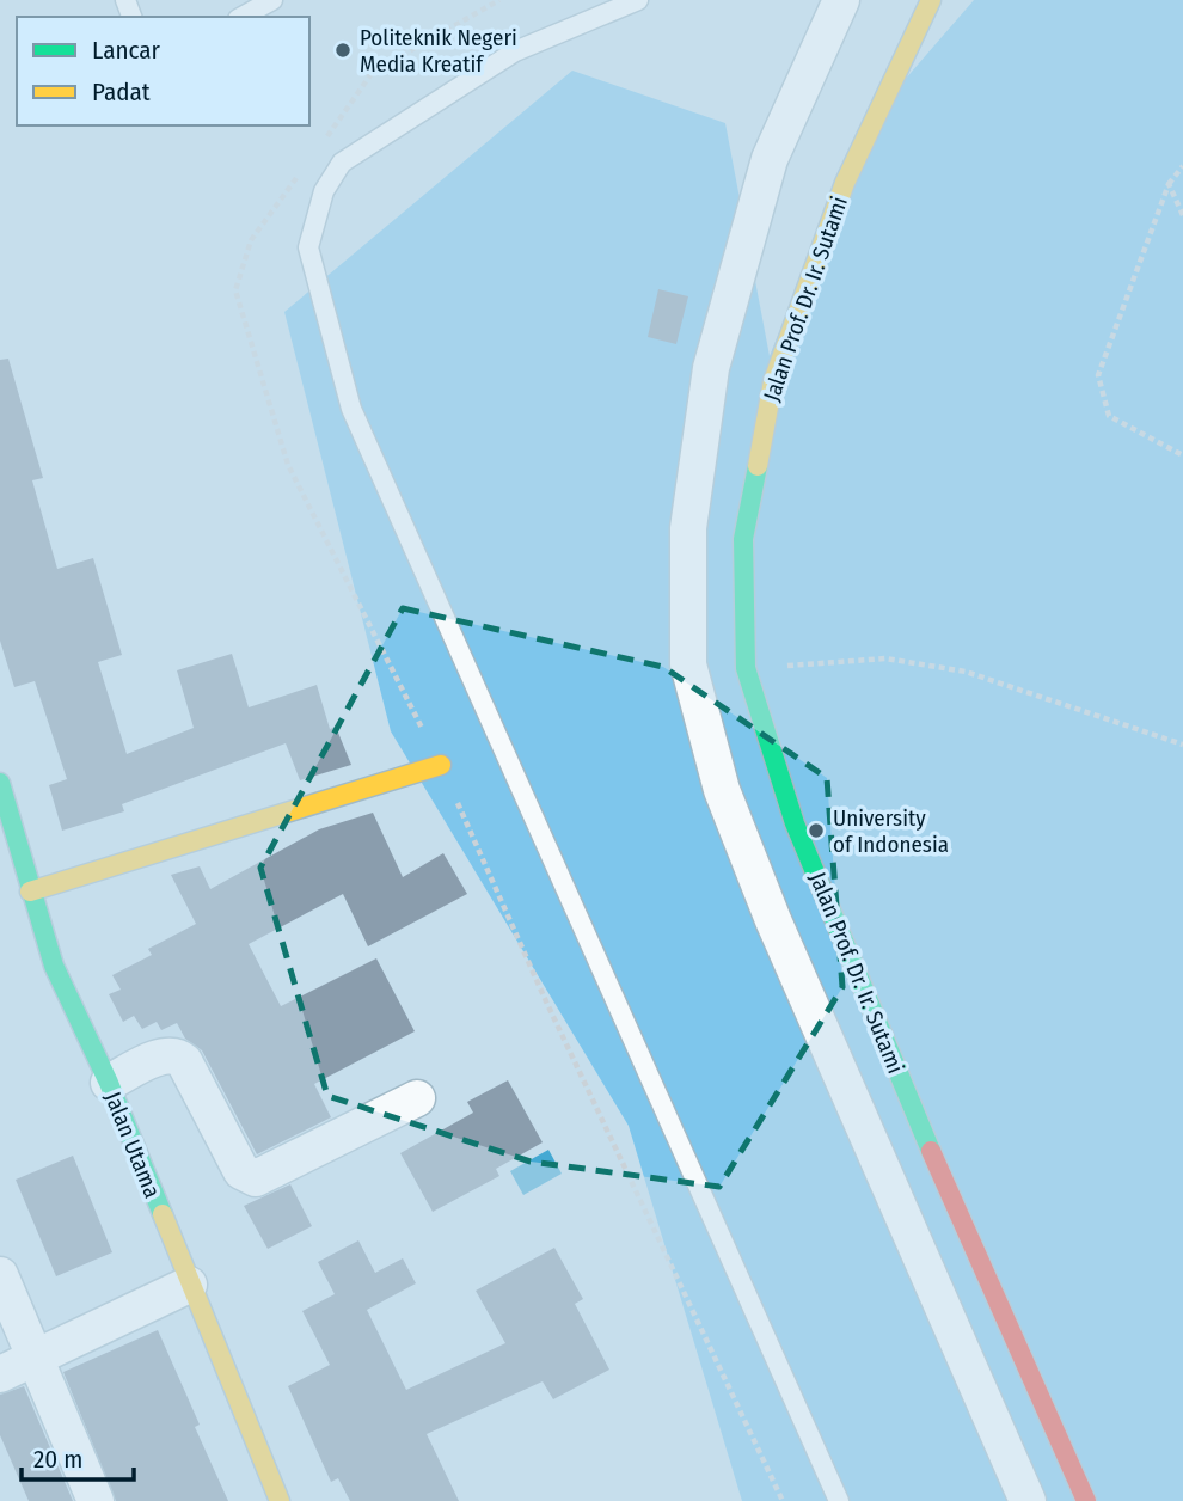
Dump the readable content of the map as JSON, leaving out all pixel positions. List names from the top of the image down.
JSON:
{
  "streets": {
    "street": ["Jalan Prof. Dr. Ir. Sutami", "Jalan Utama"]
  },
  "places": ["Politeknik Negeri Media Kreatif", "University of Indonesia"],
  "legend": ["Lancar", "Padat"],
  "scale_bar": "20 m"
}
